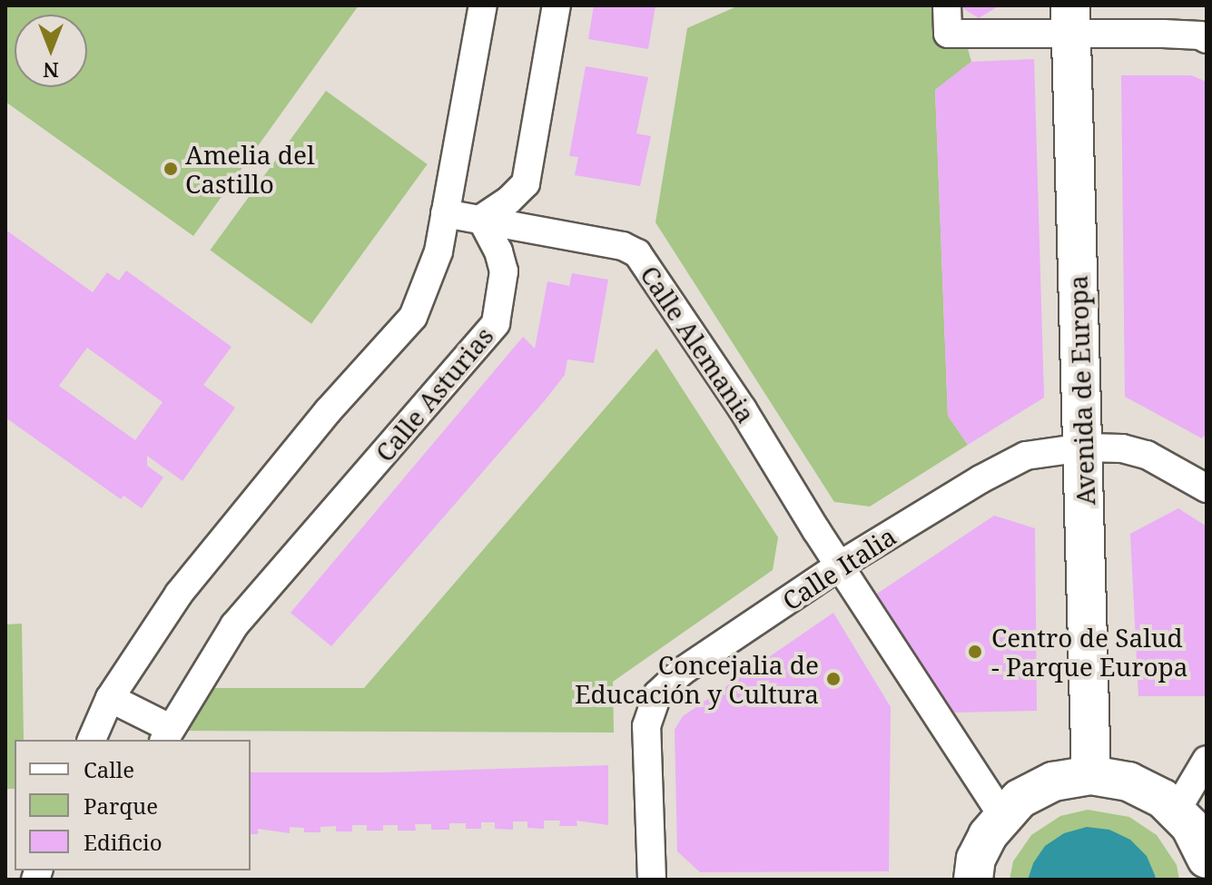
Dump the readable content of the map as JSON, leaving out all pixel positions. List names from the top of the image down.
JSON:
{
  "streets": {
    "street": [
      "Calle Alemania",
      "Avenida de Europa",
      "Calle Asturias",
      "Calle Italia"
    ]
  },
  "crossings": [
    ["Calle Alemania", "Calle Asturias"],
    ["Calle Alemania", "Calle Italia"],
    ["Avenida de Europa", "Calle Italia"]
  ],
  "places": ["Amelia del Castillo", "Centro de Salud - Parque Europa", "Concejalia de Educación y Cultura"],
  "legend": ["Calle", "Parque", "Edificio"],
  "north": "bottom"
}
